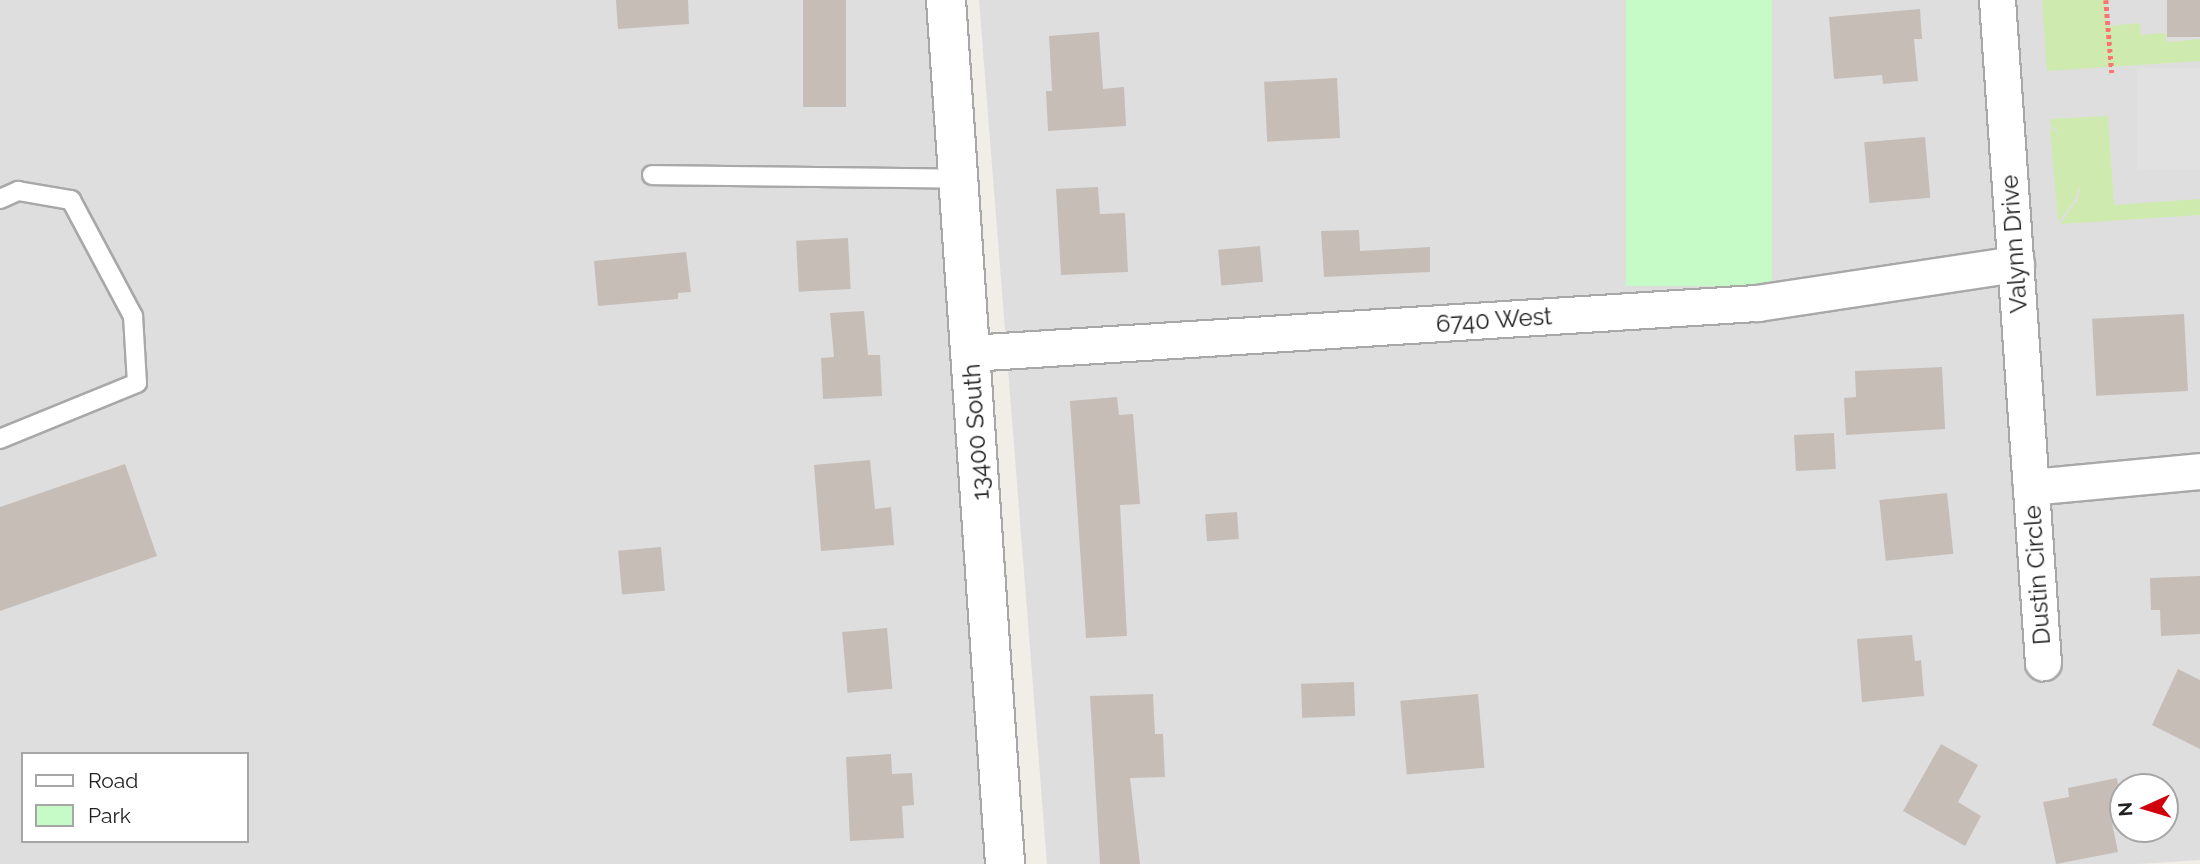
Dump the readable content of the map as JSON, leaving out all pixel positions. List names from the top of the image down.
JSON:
{
  "streets": {
    "street": [
      "Valynn Drive",
      "6740 West",
      "13400 South",
      "Dustin Circle"
    ]
  },
  "crossings": [
    ["Valynn Drive", "6740 West"],
    ["Valynn Drive", "Dustin Circle"],
    ["6740 West", "13400 South"]
  ],
  "legend": ["Road", "Park"],
  "north": "left"
}
